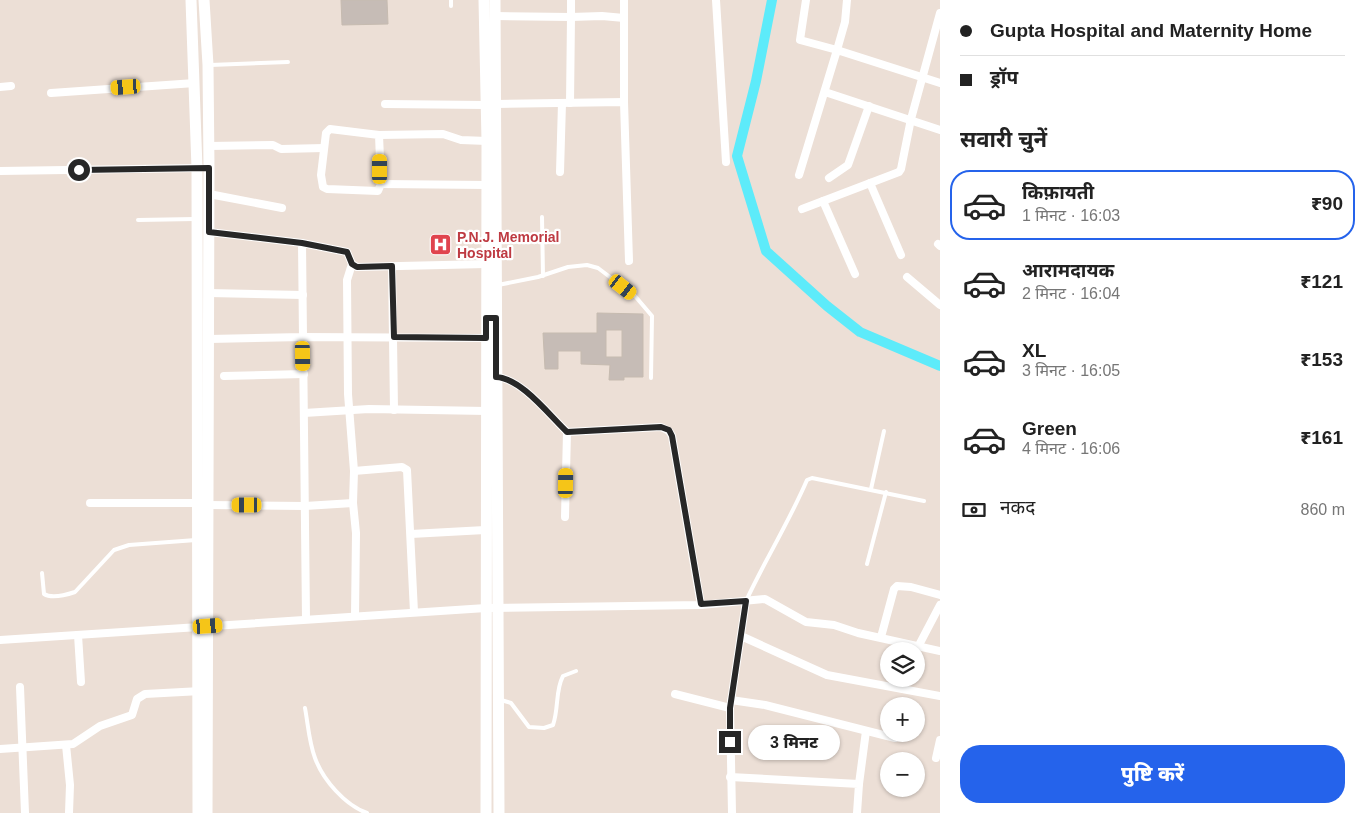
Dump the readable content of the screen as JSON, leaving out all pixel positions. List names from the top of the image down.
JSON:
{
  "places": {
    "hospital": ["P.N.J. Memorial Hospital"]
  },
  "page": {
    "banner": ["Gupta Hospital and Maternity Home", "ड्रॉप"],
    "heading": "सवारी चुनें",
    "list": [
      {
        "name": "किफ़ायती",
        "note": "1 मिनट · 16:03",
        "value": "₹90"
      },
      {
        "name": "आरामदायक",
        "note": "2 मिनट · 16:04",
        "value": "₹121"
      },
      {
        "name": "XL",
        "note": "3 मिनट · 16:05",
        "value": "₹153"
      },
      {
        "name": "Green",
        "note": "4 मिनट · 16:06",
        "value": "₹161"
      }
    ],
    "pay": ["नकद", "860 m"],
    "map_buttons": ["+", "−"],
    "bubble": "3 मिनट",
    "buttons": "पुष्टि करें"
  }
}
